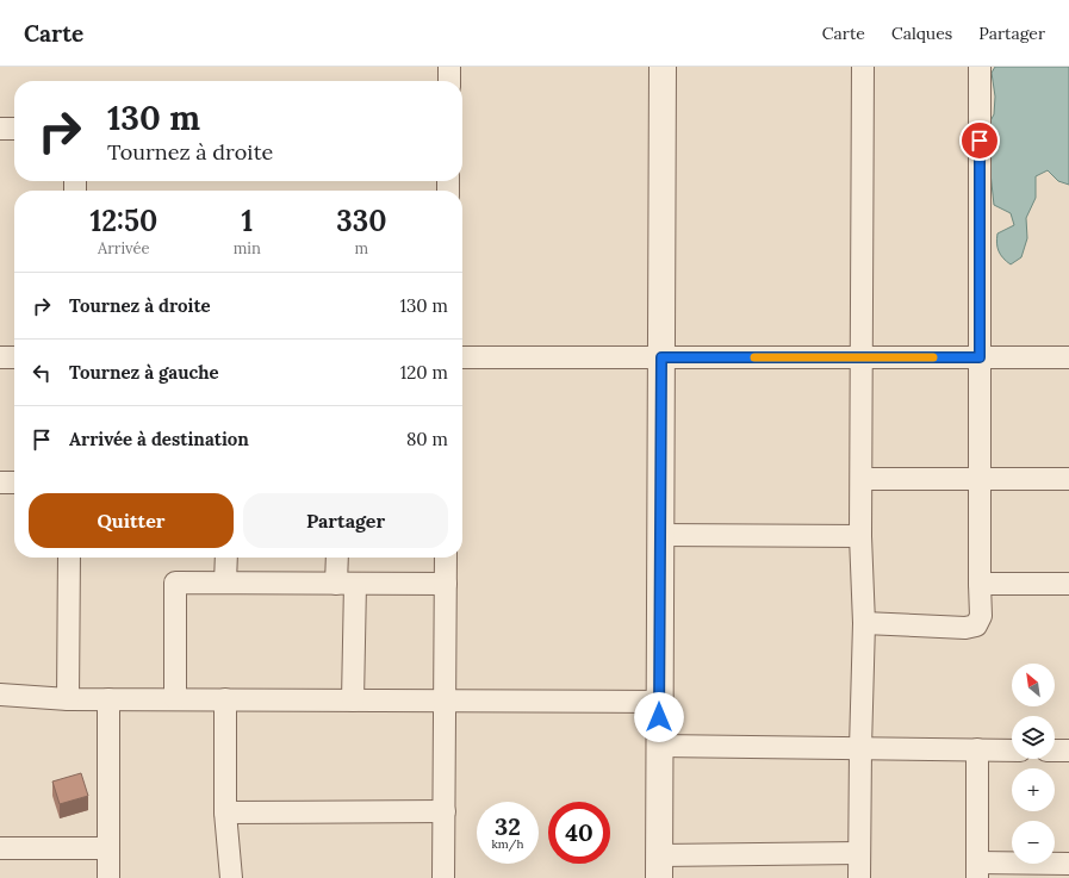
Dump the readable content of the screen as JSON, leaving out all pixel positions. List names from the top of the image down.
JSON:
{
  "north": "top left",
  "page": {
    "header": "Carte",
    "nav": ["Carte", "Calques", "Partager"],
    "turn": ["130 m", "Tournez à droite"],
    "eta": [
      "12:50",
      "Arrivée",
      "1",
      "min",
      "330",
      "m"
    ],
    "list": [
      {
        "name": "Tournez à droite",
        "value": "130 m"
      },
      {
        "name": "Tournez à gauche",
        "value": "120 m"
      },
      {
        "name": "Arrivée à destination",
        "value": "80 m"
      }
    ],
    "buttons": ["Quitter", "Partager"],
    "map_buttons": ["+", "−"],
    "speed": "32 km/h",
    "limit": "40"
  }
}
